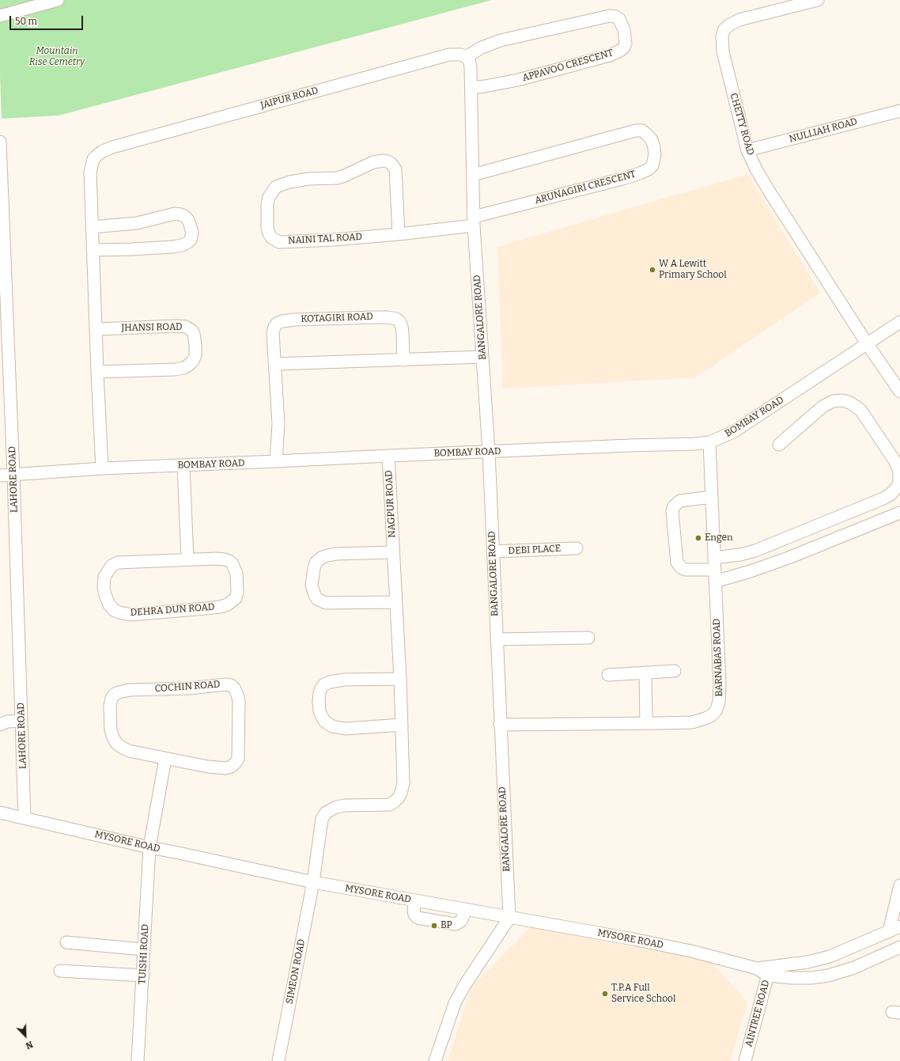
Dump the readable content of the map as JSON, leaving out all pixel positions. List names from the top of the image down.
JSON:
{
  "streets": {
    "street": [
      "APPAVOO CRESCENT",
      "JAIPUR ROAD",
      "CHETTY ROAD",
      "NULLIAH ROAD",
      "ARUNAGIRI CRESCENT",
      "NAINI TAL ROAD",
      "BANGALORE ROAD",
      "KOTAGIRI ROAD",
      "JHANSI ROAD",
      "BOMBAY ROAD",
      "LAHORE ROAD",
      "NAGPUR ROAD",
      "DEBI PLACE",
      "DEHRA DUN ROAD",
      "BARNABAS ROAD",
      "COCHIN ROAD",
      "MYSORE ROAD",
      "TUISHI ROAD",
      "SIMEON ROAD",
      "AINTREE ROAD"
    ]
  },
  "crossings": [
    ["APPAVOO CRESCENT", "JAIPUR ROAD"],
    ["APPAVOO CRESCENT", "BANGALORE ROAD"],
    ["JAIPUR ROAD", "BANGALORE ROAD"],
    ["CHETTY ROAD", "NULLIAH ROAD"],
    ["CHETTY ROAD", "BOMBAY ROAD"],
    ["ARUNAGIRI CRESCENT", "NAINI TAL ROAD"],
    ["ARUNAGIRI CRESCENT", "BANGALORE ROAD"],
    ["NAINI TAL ROAD", "BANGALORE ROAD"],
    ["BANGALORE ROAD", "BOMBAY ROAD"],
    ["BANGALORE ROAD", "DEBI PLACE"],
    ["BANGALORE ROAD", "BARNABAS ROAD"],
    ["BANGALORE ROAD", "MYSORE ROAD"],
    ["KOTAGIRI ROAD", "BOMBAY ROAD"],
    ["BOMBAY ROAD", "LAHORE ROAD"],
    ["BOMBAY ROAD", "NAGPUR ROAD"],
    ["BOMBAY ROAD", "BARNABAS ROAD"],
    ["LAHORE ROAD", "MYSORE ROAD"],
    ["NAGPUR ROAD", "MYSORE ROAD"],
    ["NAGPUR ROAD", "SIMEON ROAD"],
    ["MYSORE ROAD", "TUISHI ROAD"],
    ["MYSORE ROAD", "SIMEON ROAD"],
    ["MYSORE ROAD", "AINTREE ROAD"]
  ],
  "parks": ["Mountain Rise Cemetry"],
  "places": [
    "W A Lewitt Primary School",
    "Engen",
    "BP",
    "T.P.A Full Service School"
  ],
  "scale_bar": "50 m",
  "north": "bottom right"
}
